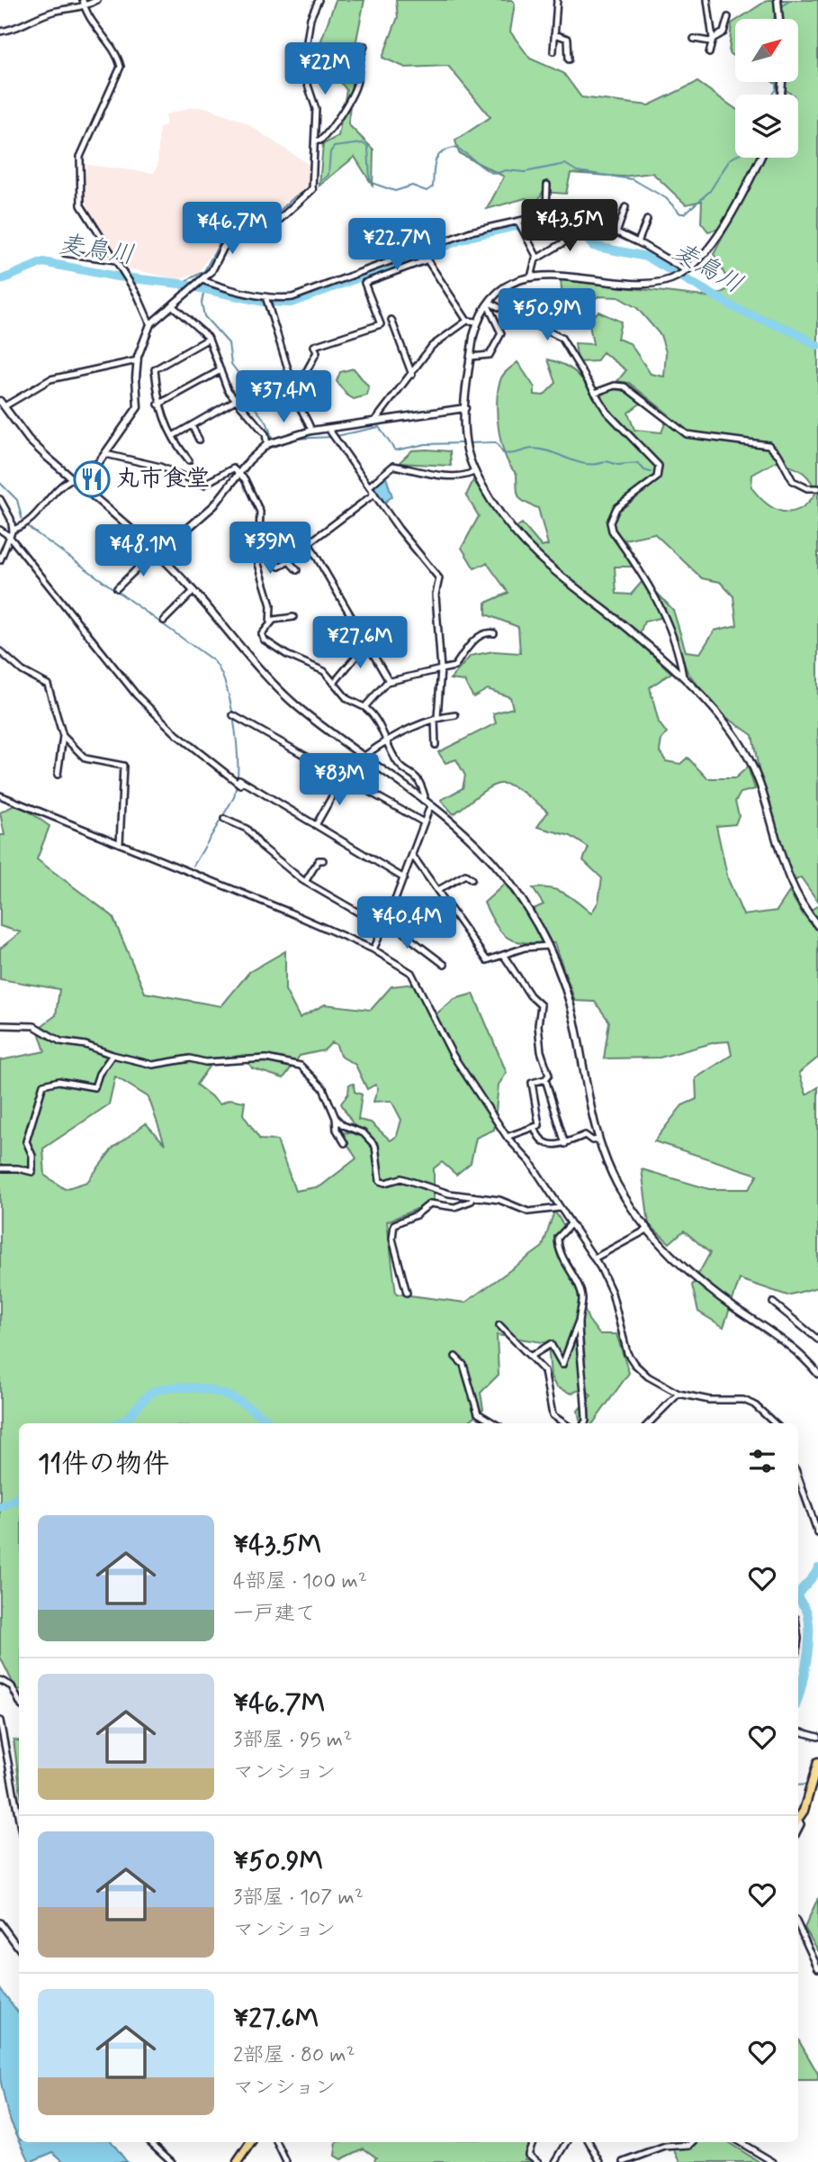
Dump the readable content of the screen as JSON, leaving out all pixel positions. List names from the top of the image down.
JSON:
{
  "water": ["麦鳥川"],
  "places": {
    "restaurant": ["丸市食堂"]
  },
  "north": "top right",
  "page": {
    "price": [
      "¥22M",
      "¥43.5M",
      "¥46.7M",
      "¥22.7M",
      "¥50.9M",
      "¥37.4M",
      "¥39M",
      "¥48.1M",
      "¥27.6M",
      "¥83M",
      "¥40.4M"
    ],
    "heading": "11件の物件",
    "list": [
      {
        "name": "¥43.5M",
        "note": "4部屋 · 100 m² · 一戸建て"
      },
      {
        "name": "¥46.7M",
        "note": "3部屋 · 95 m² · マンション"
      },
      {
        "name": "¥50.9M",
        "note": "3部屋 · 107 m² · マンション"
      },
      {
        "name": "¥27.6M",
        "note": "2部屋 · 80 m² · マンション"
      }
    ]
  }
}
